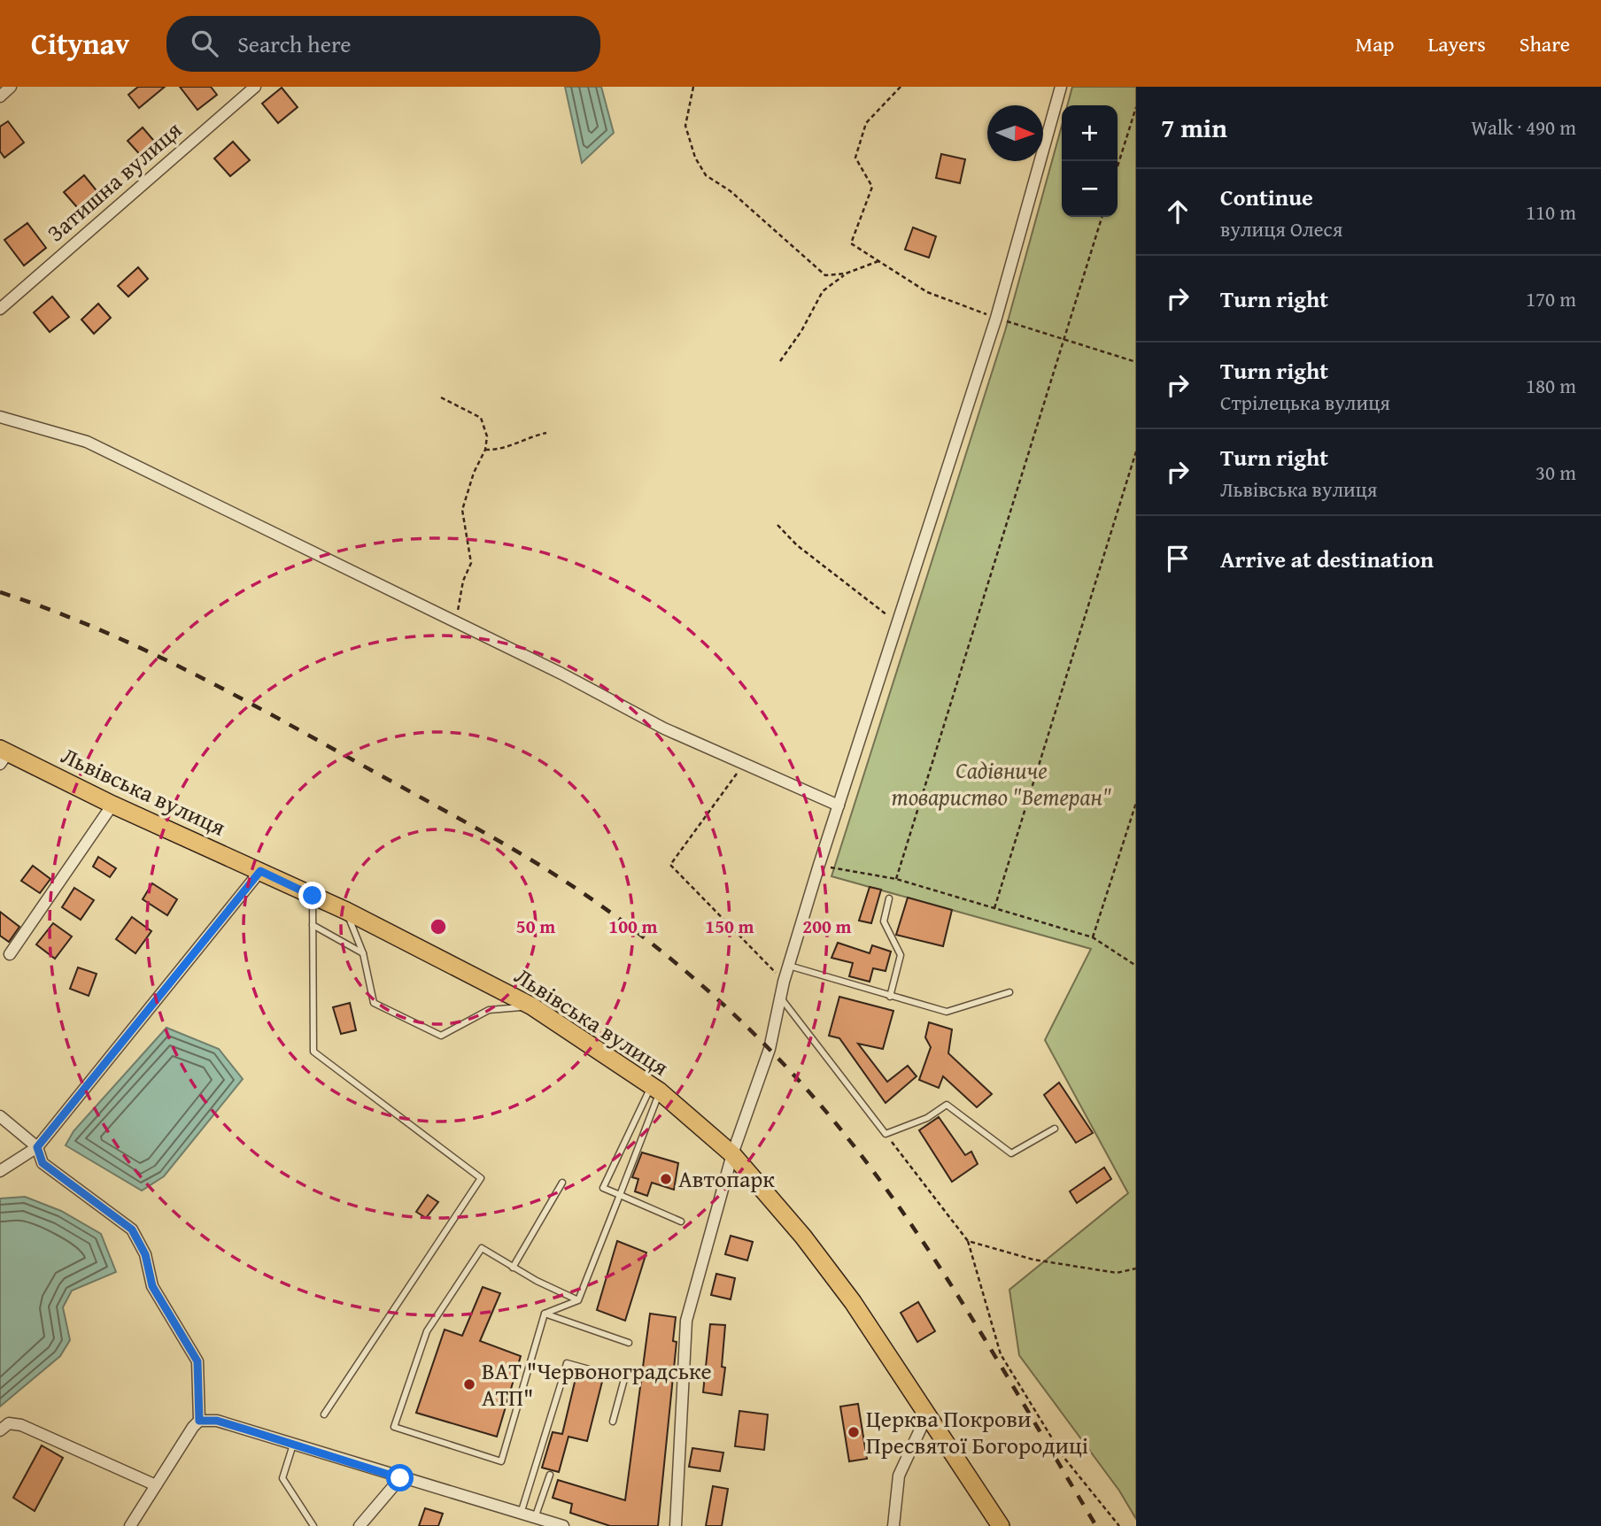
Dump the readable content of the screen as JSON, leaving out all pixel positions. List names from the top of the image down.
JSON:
{
  "streets": {
    "main road": ["Львівська вулиця"],
    "street": ["Затишна вулиця"]
  },
  "parks": ["Садівниче товариство \"Ветеран\""],
  "places": ["Автопарк", "ВАТ \"Червоноградське АТП\"", "Церква Покрови Пресвятої Богородиці"],
  "north": "right",
  "page": {
    "header": "Citynav",
    "search": "Search here",
    "nav": ["Map", "Layers", "Share"],
    "heading": ["7 min", "Walk · 490 m"],
    "map_buttons": ["+", "−"],
    "list": [
      ["Continue", "вулиця Олеся", "110 m"],
      ["Turn right", "170 m"],
      ["Turn right", "Стрілецька вулиця", "180 m"],
      ["Turn right", "Львівська вулиця", "30 m"],
      "Arrive at destination"
    ]
  },
  "rings": [
    "50 m",
    "100 m",
    "150 m",
    "200 m"
  ]
}
